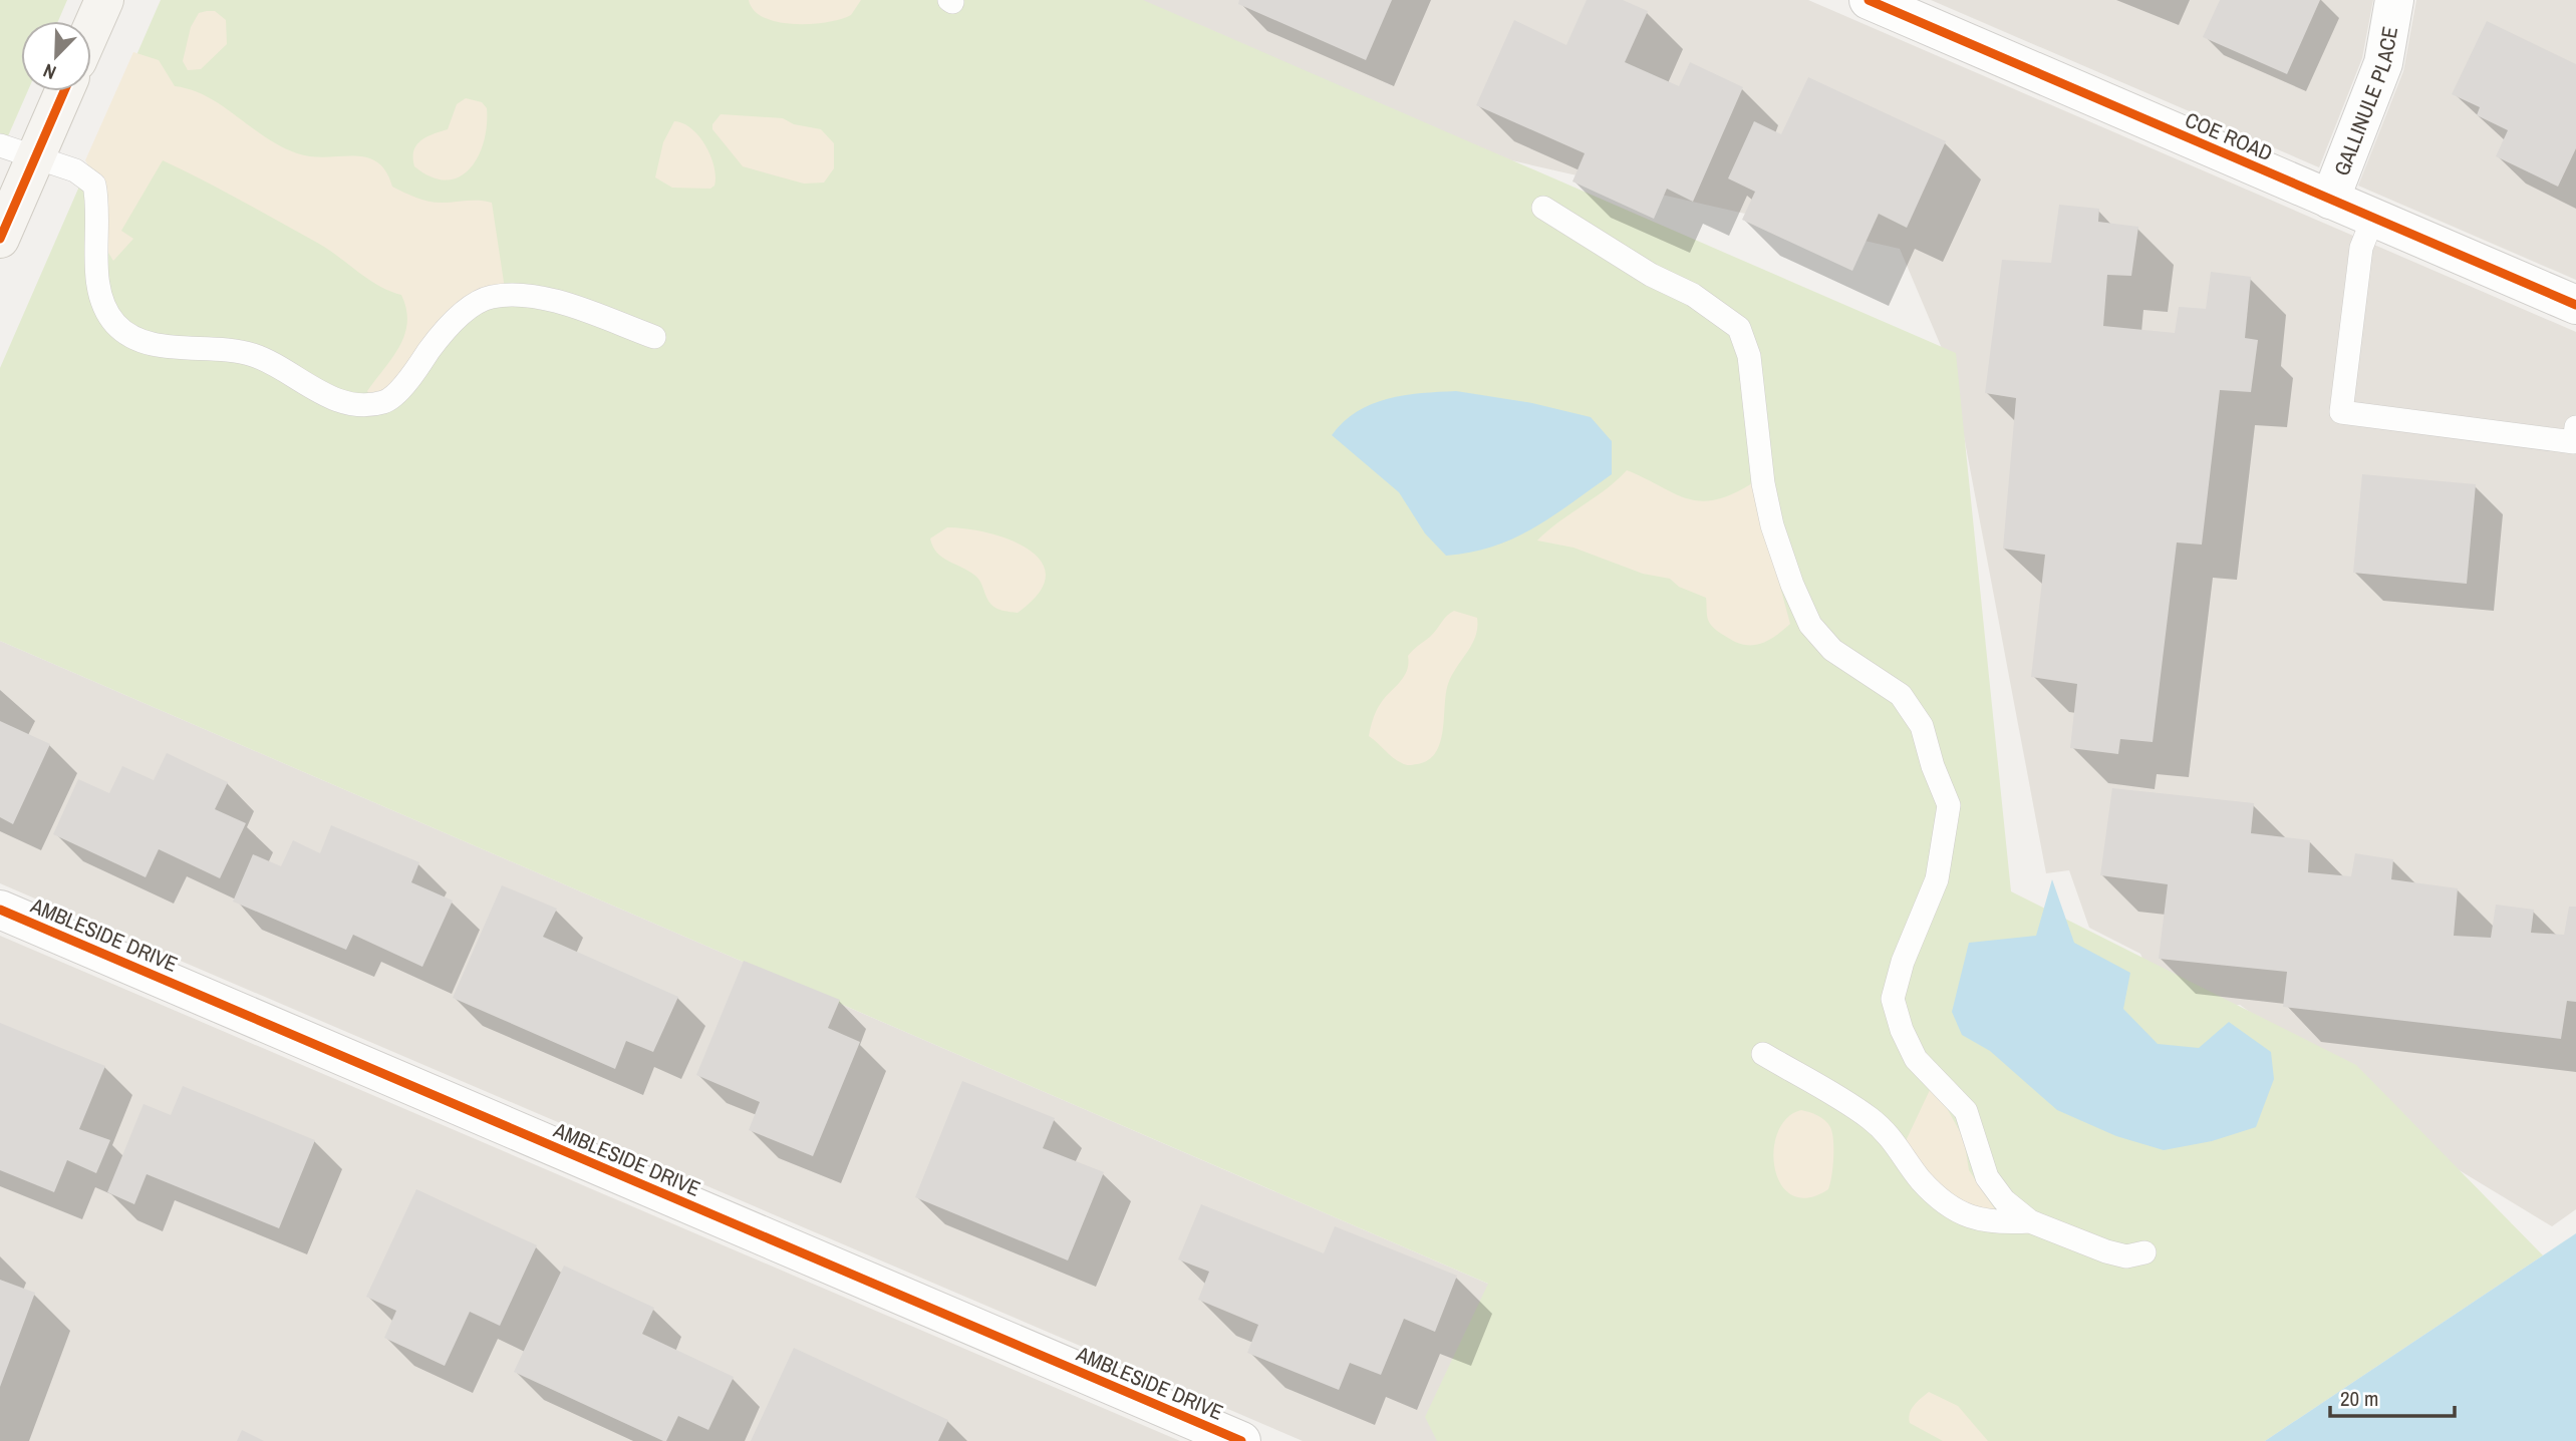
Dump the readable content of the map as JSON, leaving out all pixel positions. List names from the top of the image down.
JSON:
{
  "streets": {
    "street": ["GALLINULE PLACE", "COE ROAD", "AMBLESIDE DRIVE"]
  },
  "crossings": [
    ["GALLINULE PLACE", "COE ROAD"]
  ],
  "scale_bar": "20 m",
  "north": "bottom left"
}
